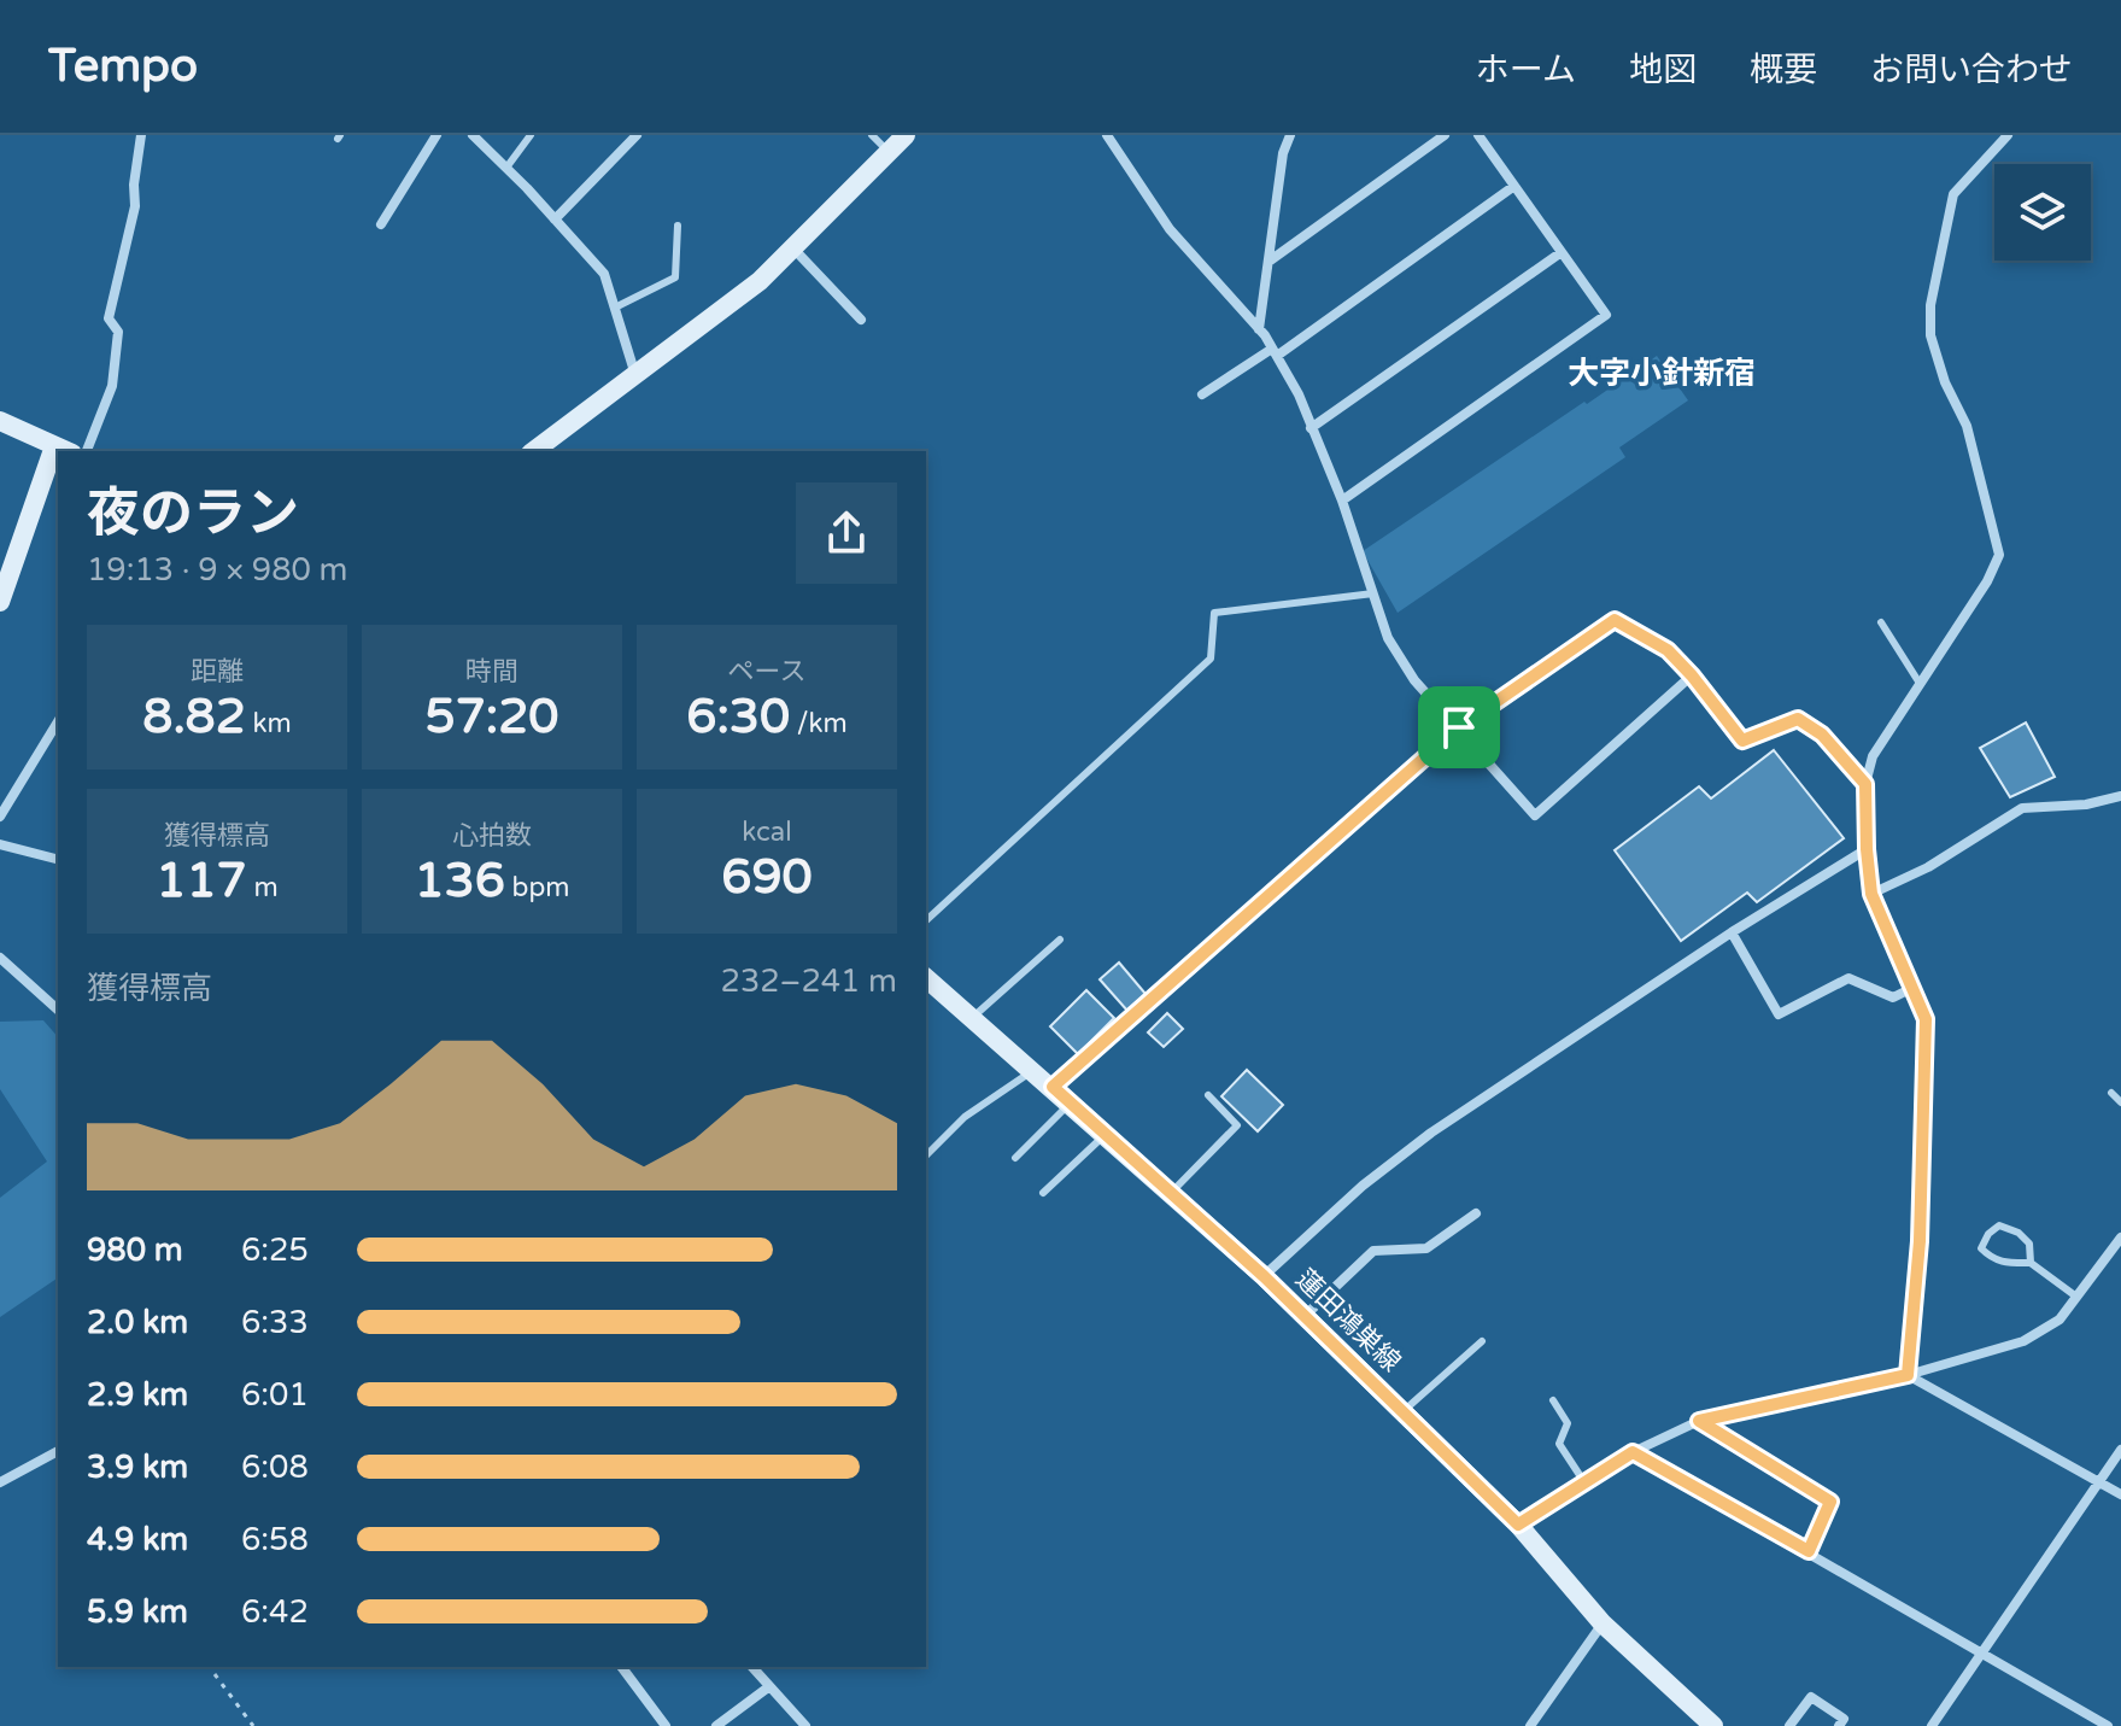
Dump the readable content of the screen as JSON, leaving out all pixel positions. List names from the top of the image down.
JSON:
{
  "streets": {
    "main road": ["蓮田鴻巣線"]
  },
  "districts": ["大字小針新宿"],
  "page": {
    "header": "Tempo",
    "nav": [
      "ホーム",
      "地図",
      "概要",
      "お問い合わせ"
    ],
    "heading": ["夜のラン", "19:13 · 9 × 980 m"],
    "stats": [
      ["距離", "8.82 km"],
      ["時間", "57:20"],
      ["ペース", "6:30 /km"],
      ["獲得標高", "117 m"],
      ["心拍数", "136 bpm"],
      ["kcal", "690"]
    ],
    "chart": ["獲得標高", "232–241 m"],
    "list": [
      {
        "name": "980 m",
        "note": "6:25"
      },
      {
        "name": "2.0 km",
        "note": "6:33"
      },
      {
        "name": "2.9 km",
        "note": "6:01"
      },
      {
        "name": "3.9 km",
        "note": "6:08"
      },
      {
        "name": "4.9 km",
        "note": "6:58"
      },
      {
        "name": "5.9 km",
        "note": "6:42"
      }
    ]
  }
}
